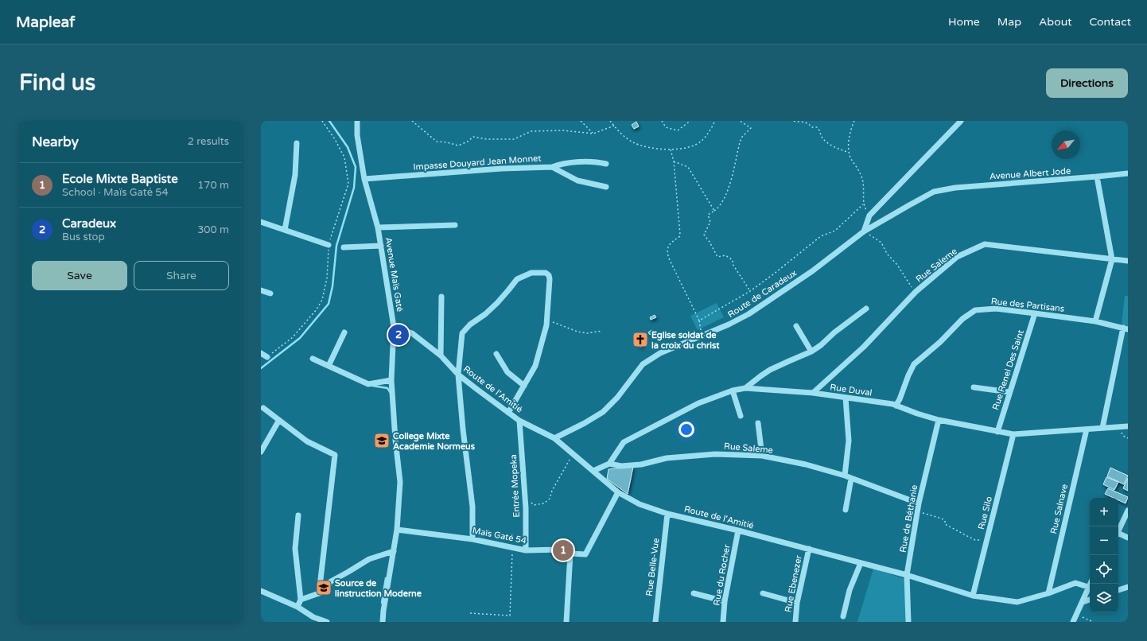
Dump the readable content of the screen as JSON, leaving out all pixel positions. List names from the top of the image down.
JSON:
{
  "streets": {
    "street": [
      "Impasse Douyard Jean Monnet",
      "Avenue Albert Jode",
      "Rue Saleme",
      "Avenue Maïs Gaté",
      "Route de Caradeux",
      "Rue des Partisans",
      "Rue Renel Des Saint",
      "Route de l'Amitié",
      "Rue Duval",
      "Entrée Mopeka",
      "Rue Salnave",
      "Rue Silo",
      "Rue de Béthanie",
      "Maïs Gaté 54",
      "Rue Belle-Vue",
      "Rue du Rocher",
      "Rue Ebenezer"
    ]
  },
  "crossings": [
    ["Impasse Douyard Jean Monnet", "Avenue Maïs Gaté"],
    ["Avenue Albert Jode", "Route de Caradeux"],
    ["Rue Saleme", "Rue Duval"],
    ["Rue Saleme", "Rue de Béthanie"],
    ["Avenue Maïs Gaté", "Route de l'Amitié"],
    ["Avenue Maïs Gaté", "Maïs Gaté 54"],
    ["Route de Caradeux", "Route de l'Amitié"],
    ["Rue des Partisans", "Rue Renel Des Saint"],
    ["Rue des Partisans", "Rue Duval"],
    ["Rue Renel Des Saint", "Rue Duval"],
    ["Route de l'Amitié", "Entrée Mopeka"],
    ["Route de l'Amitié", "Rue Salnave"],
    ["Route de l'Amitié", "Rue Silo"],
    ["Route de l'Amitié", "Rue de Béthanie"],
    ["Route de l'Amitié", "Maïs Gaté 54"],
    ["Route de l'Amitié", "Rue Belle-Vue"],
    ["Route de l'Amitié", "Rue du Rocher"],
    ["Route de l'Amitié", "Rue Ebenezer"],
    ["Rue Duval", "Rue Salnave"],
    ["Rue Duval", "Rue Silo"],
    ["Rue Duval", "Rue de Béthanie"],
    ["Entrée Mopeka", "Maïs Gaté 54"]
  ],
  "places": {
    "church": ["Eglise soldat de la croix du christ"],
    "school or university": ["College Mixte Academie Normeus", "Source de linstruction Moderne"]
  },
  "north": "bottom left",
  "page": {
    "header": "Mapleaf",
    "nav": [
      "Home",
      "Map",
      "About",
      "Contact"
    ],
    "buttons": [
      "Directions",
      ["Save", "Share"]
    ],
    "title": "Find us",
    "heading": ["Nearby", "2 results"],
    "list": [
      {
        "mark": "1",
        "name": "Ecole Mixte Baptiste",
        "note": "School · Maïs Gaté 54",
        "value": "170 m"
      },
      {
        "mark": "2",
        "name": "Caradeux",
        "note": "Bus stop",
        "value": "300 m"
      }
    ],
    "pins": ["2", "1"],
    "map_buttons": ["+", "−"]
  }
}
